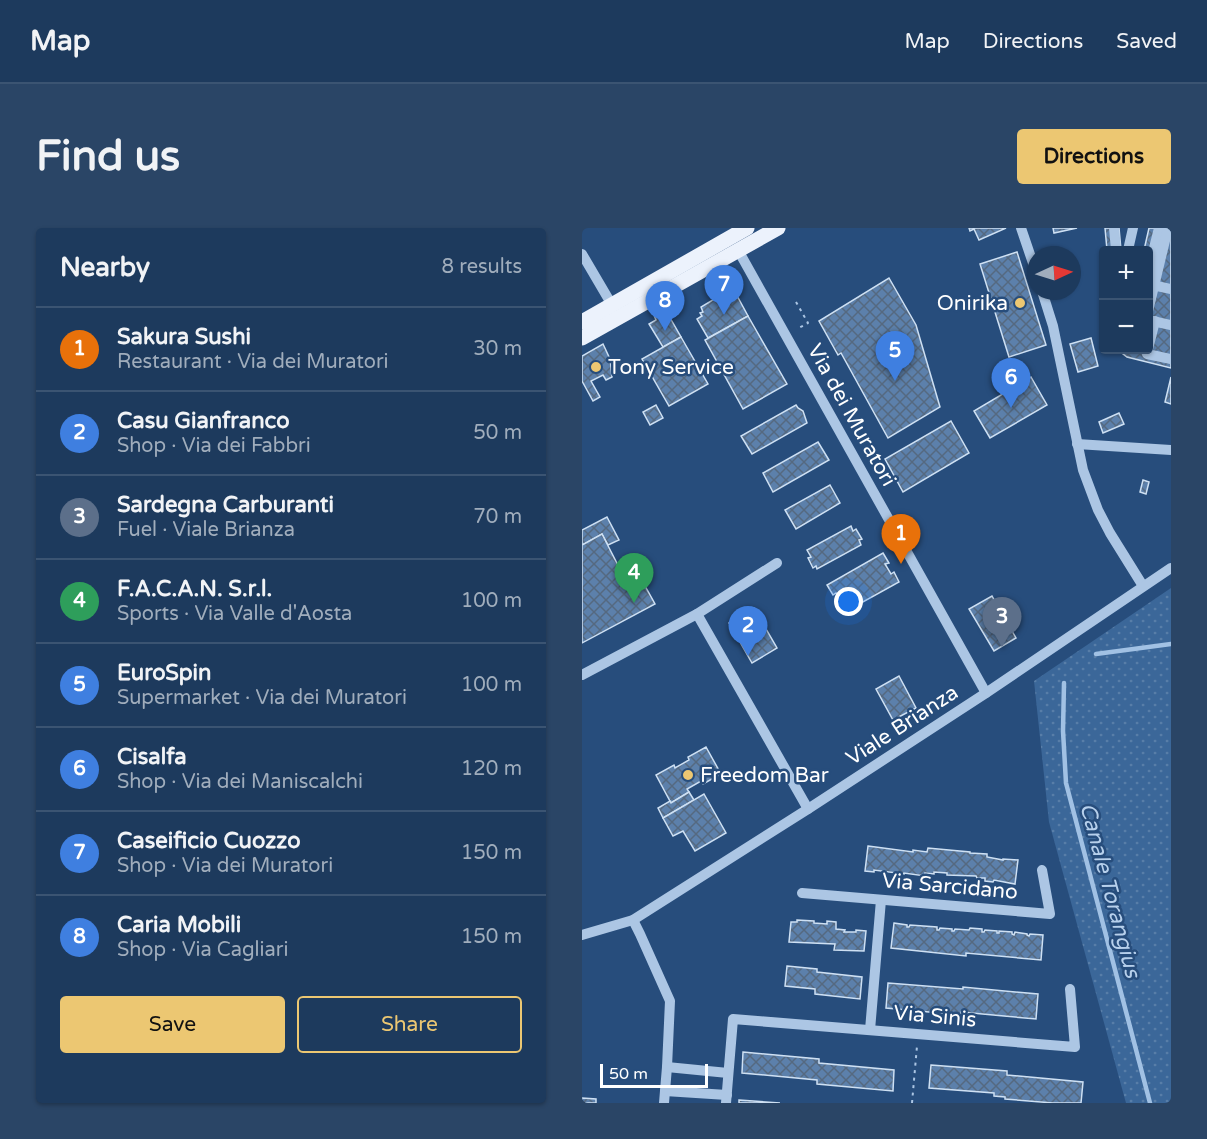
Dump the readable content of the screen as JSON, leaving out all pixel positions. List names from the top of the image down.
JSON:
{
  "streets": {
    "street": [
      "Via dei Muratori",
      "Viale Brianza",
      "Via Sarcidano",
      "Via Sinis"
    ]
  },
  "crossings": [
    ["Via dei Muratori", "Viale Brianza"]
  ],
  "water": ["Canale Torangius"],
  "places": ["Onirika", "Tony Service", "Freedom Bar"],
  "scale_bar": "50 m",
  "north": "right",
  "page": {
    "header": "Map",
    "nav": ["Map", "Directions", "Saved"],
    "buttons": [
      "Directions",
      ["Save", "Share"]
    ],
    "title": "Find us",
    "heading": ["Nearby", "8 results"],
    "map_buttons": ["+", "−"],
    "pins": [
      "7",
      "8",
      "5",
      "6",
      "1",
      "4",
      "3",
      "2"
    ],
    "list": [
      {
        "mark": "1",
        "name": "Sakura Sushi",
        "note": "Restaurant · Via dei Muratori",
        "value": "30 m"
      },
      {
        "mark": "2",
        "name": "Casu Gianfranco",
        "note": "Shop · Via dei Fabbri",
        "value": "50 m"
      },
      {
        "mark": "3",
        "name": "Sardegna Carburanti",
        "note": "Fuel · Viale Brianza",
        "value": "70 m"
      },
      {
        "mark": "4",
        "name": "F.A.C.A.N. S.r.l.",
        "note": "Sports · Via Valle d'Aosta",
        "value": "100 m"
      },
      {
        "mark": "5",
        "name": "EuroSpin",
        "note": "Supermarket · Via dei Muratori",
        "value": "100 m"
      },
      {
        "mark": "6",
        "name": "Cisalfa",
        "note": "Shop · Via dei Maniscalchi",
        "value": "120 m"
      },
      {
        "mark": "7",
        "name": "Caseificio Cuozzo",
        "note": "Shop · Via dei Muratori",
        "value": "150 m"
      },
      {
        "mark": "8",
        "name": "Caria Mobili",
        "note": "Shop · Via Cagliari",
        "value": "150 m"
      }
    ],
    "scale": "50 m"
  }
}
